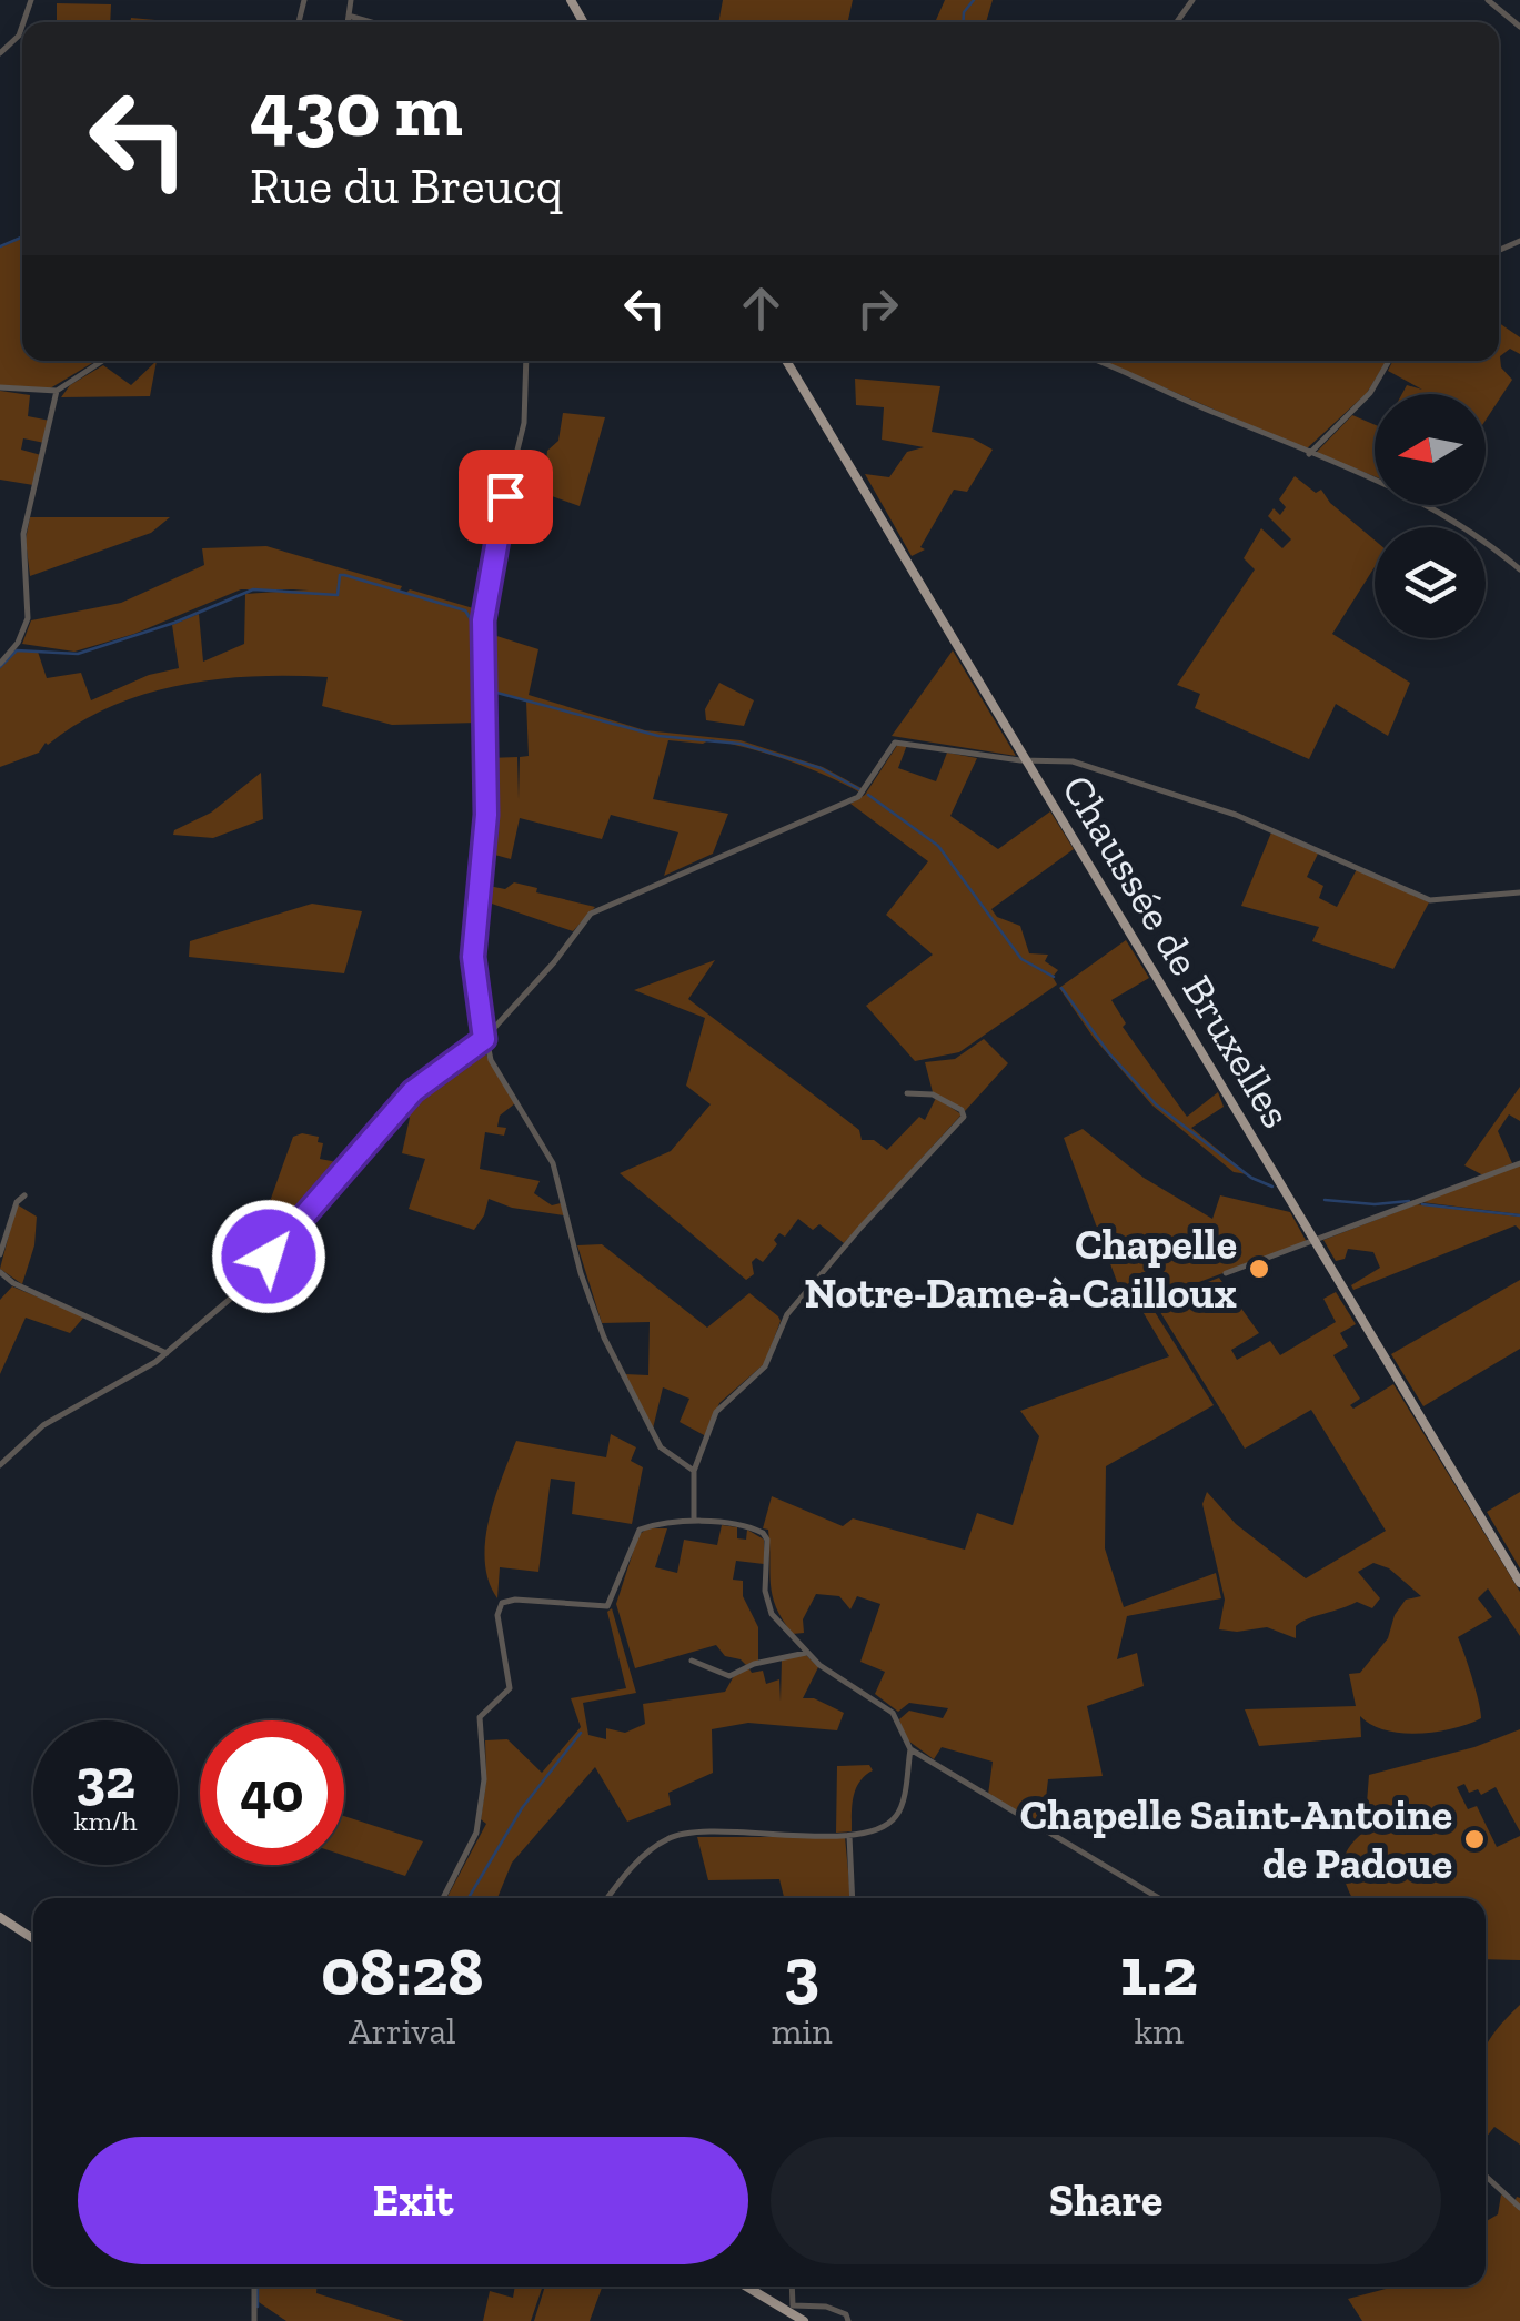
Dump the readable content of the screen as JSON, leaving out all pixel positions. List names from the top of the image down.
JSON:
{
  "streets": {
    "main road": ["Chaussée de Bruxelles"]
  },
  "places": ["Chapelle Notre-Dame-à-Cailloux", "Chapelle Saint-Antoine de Padoue"],
  "north": "left",
  "page": {
    "turn": ["430 m", "Rue du Breucq"],
    "speed": "32 km/h",
    "limit": "40",
    "eta": [
      "08:28",
      "Arrival",
      "3",
      "min",
      "1.2",
      "km"
    ],
    "buttons": ["Exit", "Share"]
  }
}
